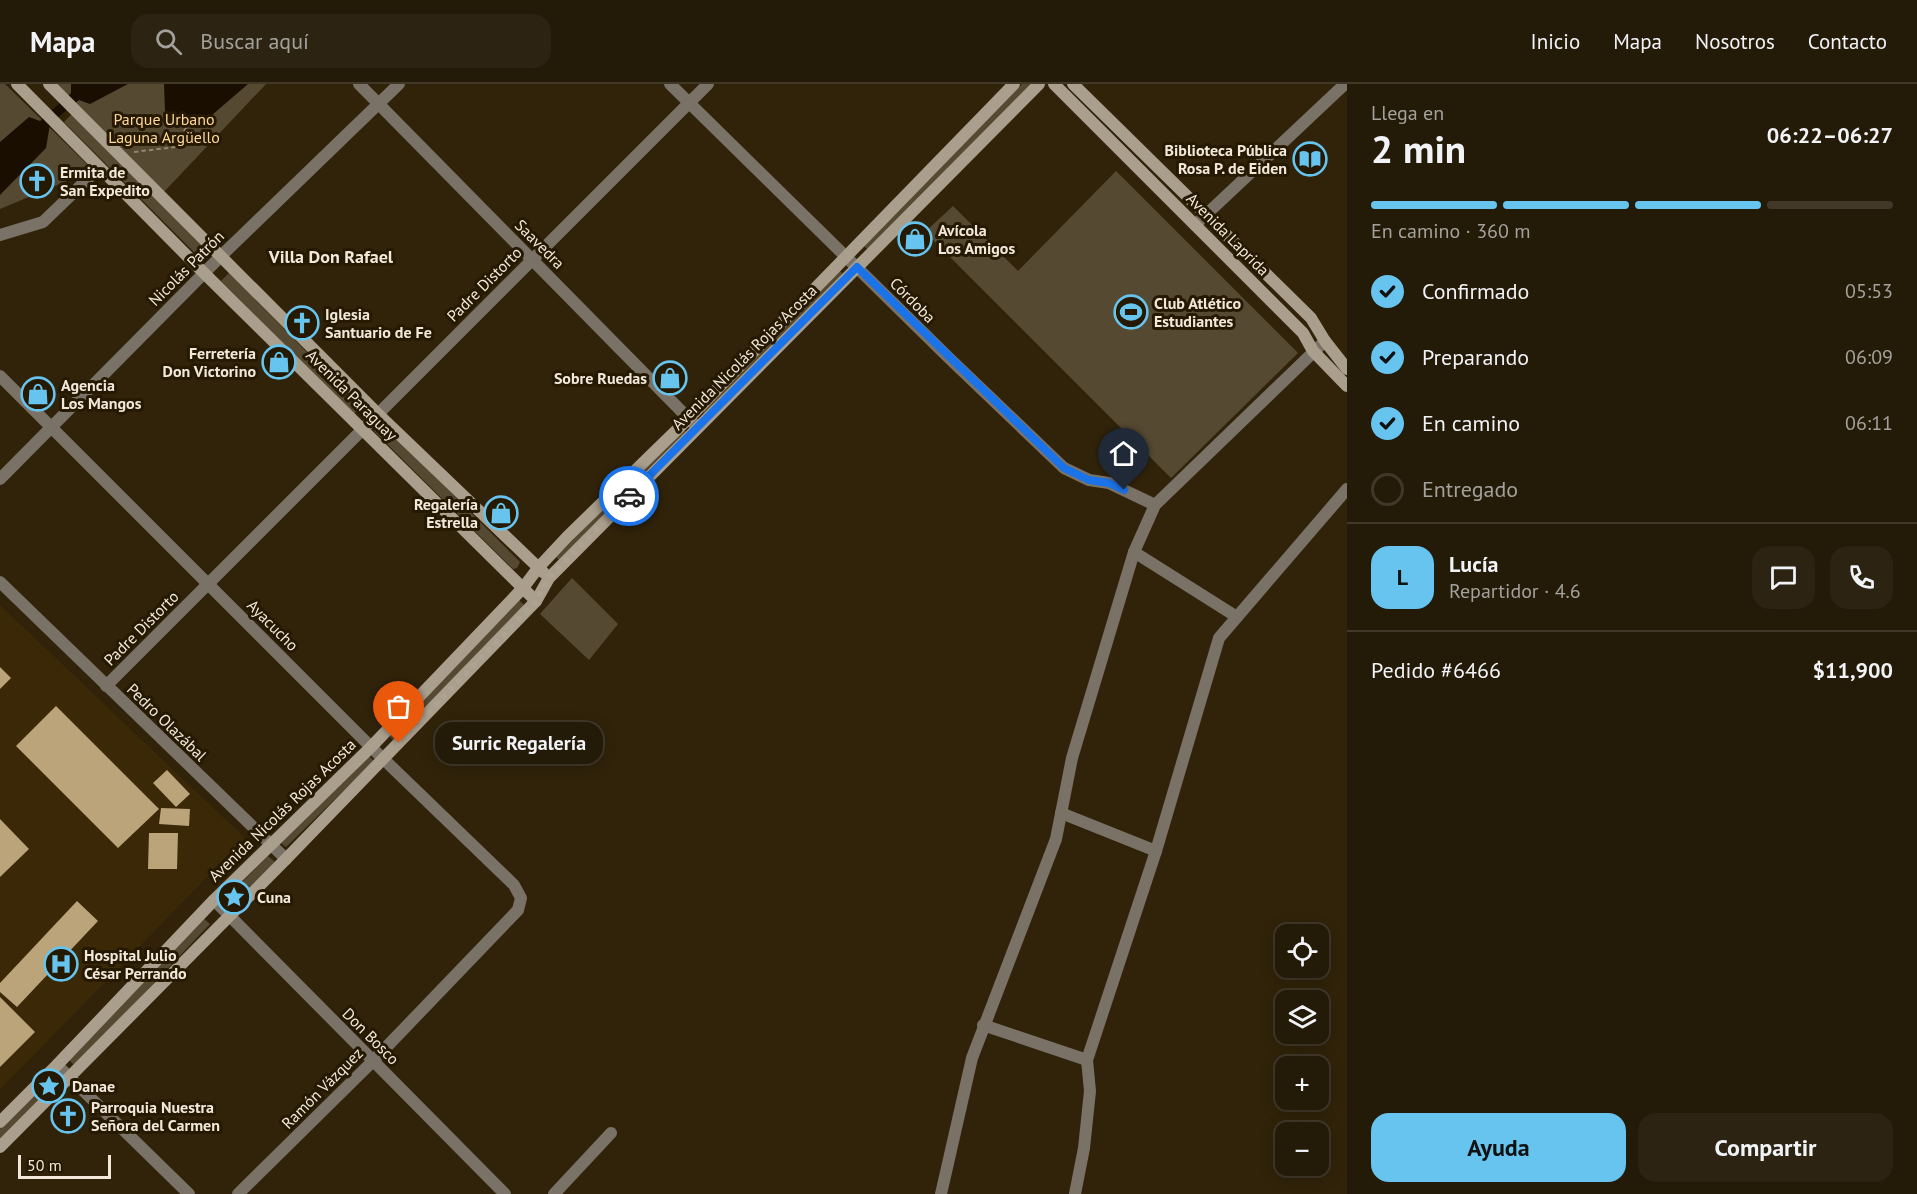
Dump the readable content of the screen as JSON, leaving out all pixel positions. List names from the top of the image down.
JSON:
{
  "streets": {
    "main road": ["Avenida Laprida", "Avenida Nicolás Rojas Acosta", "Avenida Paraguay"],
    "street": [
      "Saavedra",
      "Nicolás Patrón",
      "Padre Distorto",
      "Córdoba",
      "Ayacucho",
      "Pedro Olazábal",
      "Don Bosco",
      "Ramón Vázquez"
    ]
  },
  "crossings": [
    ["Saavedra", "Nicolás Patrón"],
    ["Saavedra", "Padre Distorto"],
    ["Saavedra", "Avenida Nicolás Rojas Acosta"],
    ["Nicolás Patrón", "Avenida Paraguay"],
    ["Nicolás Patrón", "Ayacucho"],
    ["Padre Distorto", "Córdoba"],
    ["Padre Distorto", "Avenida Paraguay"],
    ["Padre Distorto", "Ayacucho"],
    ["Padre Distorto", "Pedro Olazábal"],
    ["Córdoba", "Avenida Nicolás Rojas Acosta"],
    ["Avenida Nicolás Rojas Acosta", "Avenida Paraguay"],
    ["Avenida Nicolás Rojas Acosta", "Ayacucho"],
    ["Avenida Nicolás Rojas Acosta", "Pedro Olazábal"],
    ["Avenida Nicolás Rojas Acosta", "Don Bosco"],
    ["Ayacucho", "Ramón Vázquez"],
    ["Don Bosco", "Ramón Vázquez"]
  ],
  "districts": ["Villa Don Rafael"],
  "parks": ["Parque Urbano Laguna Argüello"],
  "places": {
    "library": ["Biblioteca Pública Rosa P. de Eiden"],
    "church": ["Ermita de San Expedito", "Iglesia Santuario de Fe", "Parroquia Nuestra Señora del Carmen"],
    "shop": [
      "Avícola Los Amigos",
      "Ferretería Don Victorino",
      "Sobre Ruedas",
      "Agencia Los Mangos",
      "Regalería Estrella"
    ],
    "sports": ["Club Atlético Estudiantes"],
    "other": ["Surric Regalería"],
    "place": ["Cuna", "Danae"],
    "hospital": ["Hospital Julio César Perrando"]
  },
  "scale_bar": "50 m",
  "page": {
    "header": "Mapa",
    "search": "Buscar aquí",
    "nav": [
      "Inicio",
      "Mapa",
      "Nosotros",
      "Contacto"
    ],
    "heading": ["2 min", "Llega en", "06:22–06:27"],
    "panel": [
      "Lucía",
      "Repartidor · 4.6",
      "Pedido #6466",
      "$11,900"
    ],
    "bar": "En camino · 360 m",
    "list": [
      ["Confirmado", "05:53"],
      ["Preparando", "06:09"],
      ["En camino", "06:11"],
      "Entregado"
    ],
    "round": "L",
    "bubble": "Surric Regalería",
    "map_buttons": ["+", "−"],
    "buttons": ["Ayuda", "Compartir"],
    "scale": "50 m"
  }
}
